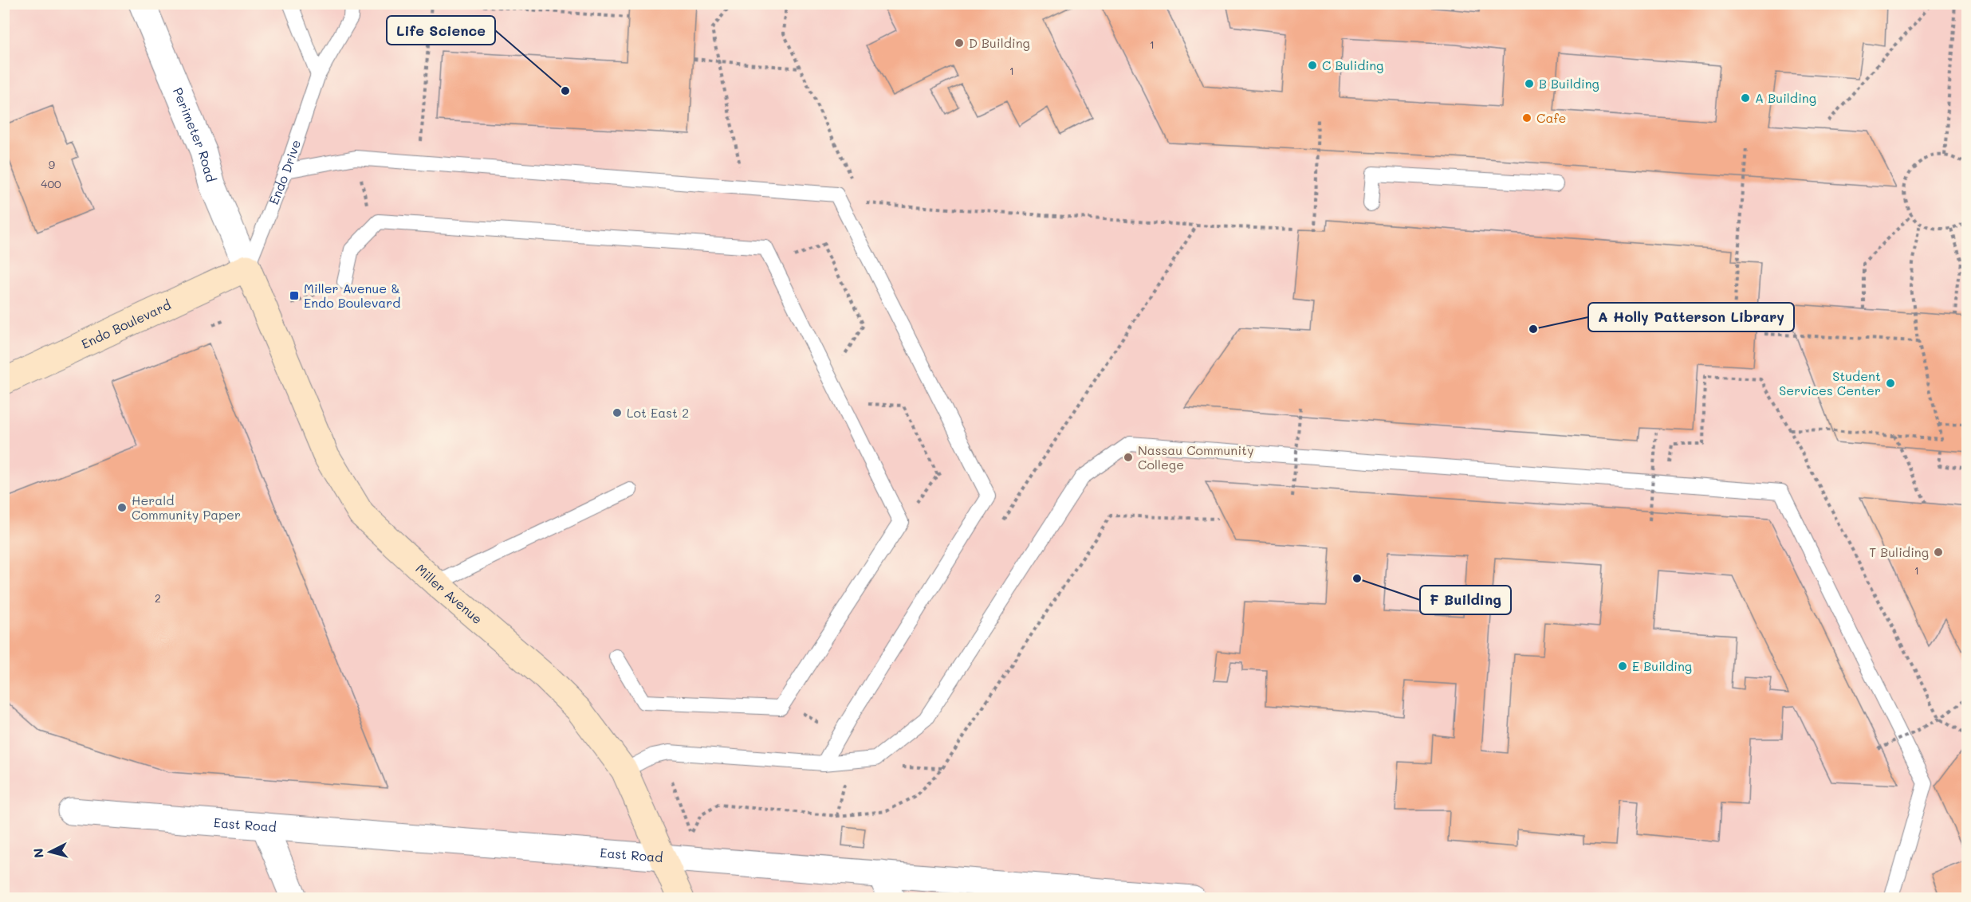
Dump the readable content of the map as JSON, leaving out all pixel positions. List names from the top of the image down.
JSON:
{
  "streets": {
    "street": [
      "Perimeter Road",
      "Endo Boulevard",
      "Miller Avenue",
      "East Road"
    ],
    "lane": ["Endo Drive"]
  },
  "crossings": [
    ["Perimeter Road", "Endo Drive"],
    ["Perimeter Road", "Endo Boulevard"],
    ["Perimeter Road", "Miller Avenue"],
    ["Endo Drive", "Endo Boulevard"],
    ["Endo Drive", "Miller Avenue"],
    ["Endo Boulevard", "Miller Avenue"],
    ["Miller Avenue", "East Road"]
  ],
  "places": {
    "other": [
      "D Building",
      "C Buliding",
      "B Building",
      "Life Science",
      "A Building",
      "Cafe",
      "A Holly Patterson Library",
      "Student Services Center",
      "Lot East 2",
      "Nassau Community College",
      "Herald Community Paper",
      "T Buliding",
      "F Building",
      "E Building"
    ],
    "transit": ["Miller Avenue & Endo Boulevard"]
  },
  "house_numbers": [
    "1",
    "1",
    "9",
    "400",
    "1",
    "2"
  ],
  "north": "left"
}
